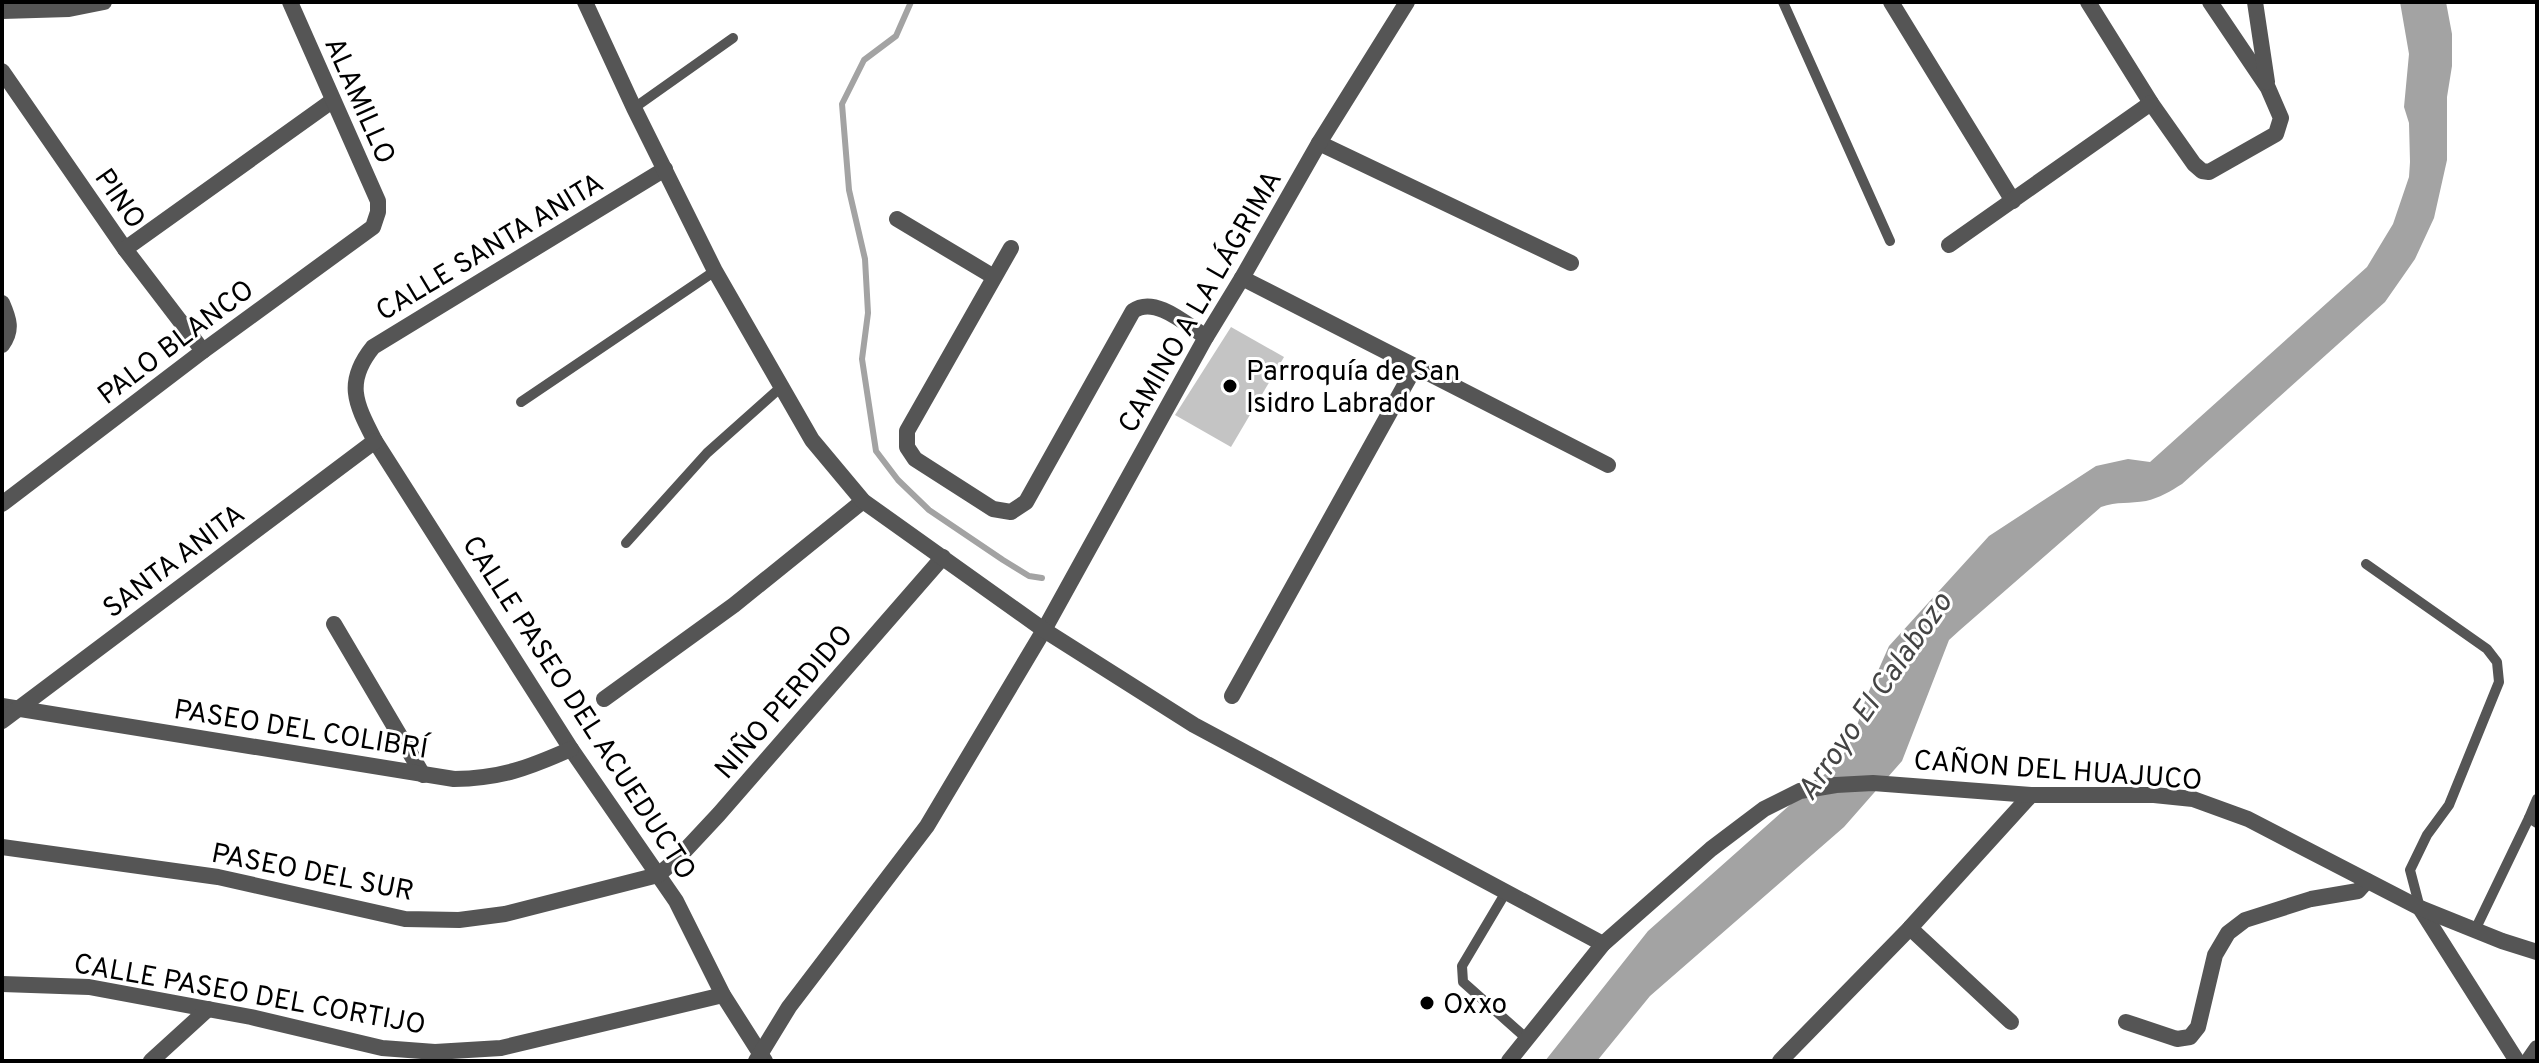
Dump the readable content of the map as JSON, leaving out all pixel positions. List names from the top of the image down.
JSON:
{
  "streets": {
    "street": [
      "ALAMILLO",
      "PINO",
      "CALLE SANTA ANITA",
      "CAMINO A LA LÁGRIMA",
      "PALO BLANCO",
      "SANTA ANITA",
      "NIÑO PERDIDO",
      "CALLE PASEO DEL ACUEDUCTO",
      "PASEO DEL COLIBRÍ",
      "CAÑON DEL HUAJUCO",
      "PASEO DEL SUR",
      "CALLE PASEO DEL CORTIJO"
    ]
  },
  "crossings": [
    ["ALAMILLO", "PALO BLANCO"],
    ["PINO", "PALO BLANCO"],
    ["CALLE SANTA ANITA", "CALLE PASEO DEL ACUEDUCTO"],
    ["CAMINO A LA LÁGRIMA", "CALLE PASEO DEL ACUEDUCTO"],
    ["SANTA ANITA", "CALLE PASEO DEL ACUEDUCTO"],
    ["SANTA ANITA", "PASEO DEL COLIBRÍ"],
    ["NIÑO PERDIDO", "CALLE PASEO DEL ACUEDUCTO"],
    ["NIÑO PERDIDO", "PASEO DEL SUR"],
    ["CALLE PASEO DEL ACUEDUCTO", "PASEO DEL COLIBRÍ"],
    ["CALLE PASEO DEL ACUEDUCTO", "PASEO DEL SUR"],
    ["CALLE PASEO DEL ACUEDUCTO", "CALLE PASEO DEL CORTIJO"]
  ],
  "water": ["Arroyo El Calabozo"],
  "places": ["Parroquía de San Isidro Labrador", "Oxxo"]
}
